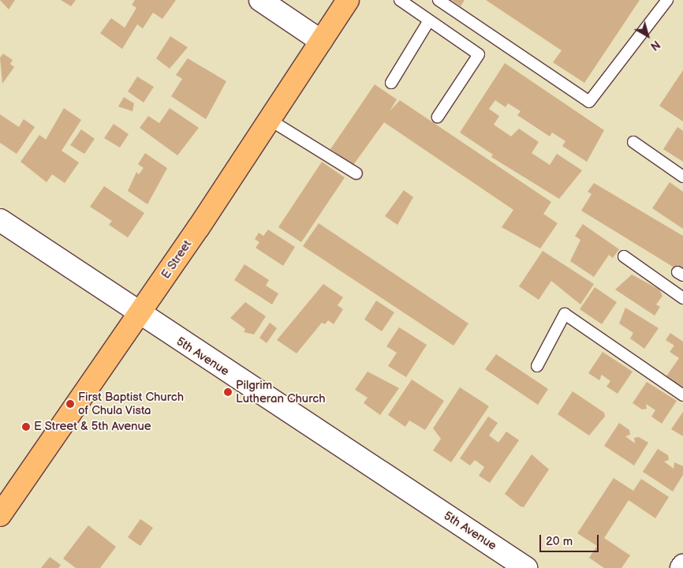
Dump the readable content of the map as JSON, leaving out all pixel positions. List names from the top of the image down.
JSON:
{
  "streets": {
    "main road": ["E Street"],
    "street": ["5th Avenue"]
  },
  "crossings": [
    ["E Street", "5th Avenue"]
  ],
  "places": ["Pilgrim Lutheran Church", "First Baptist Church of Chula Vista", "E Street & 5th Avenue"],
  "scale_bar": "20 m",
  "north": "bottom right"
}
